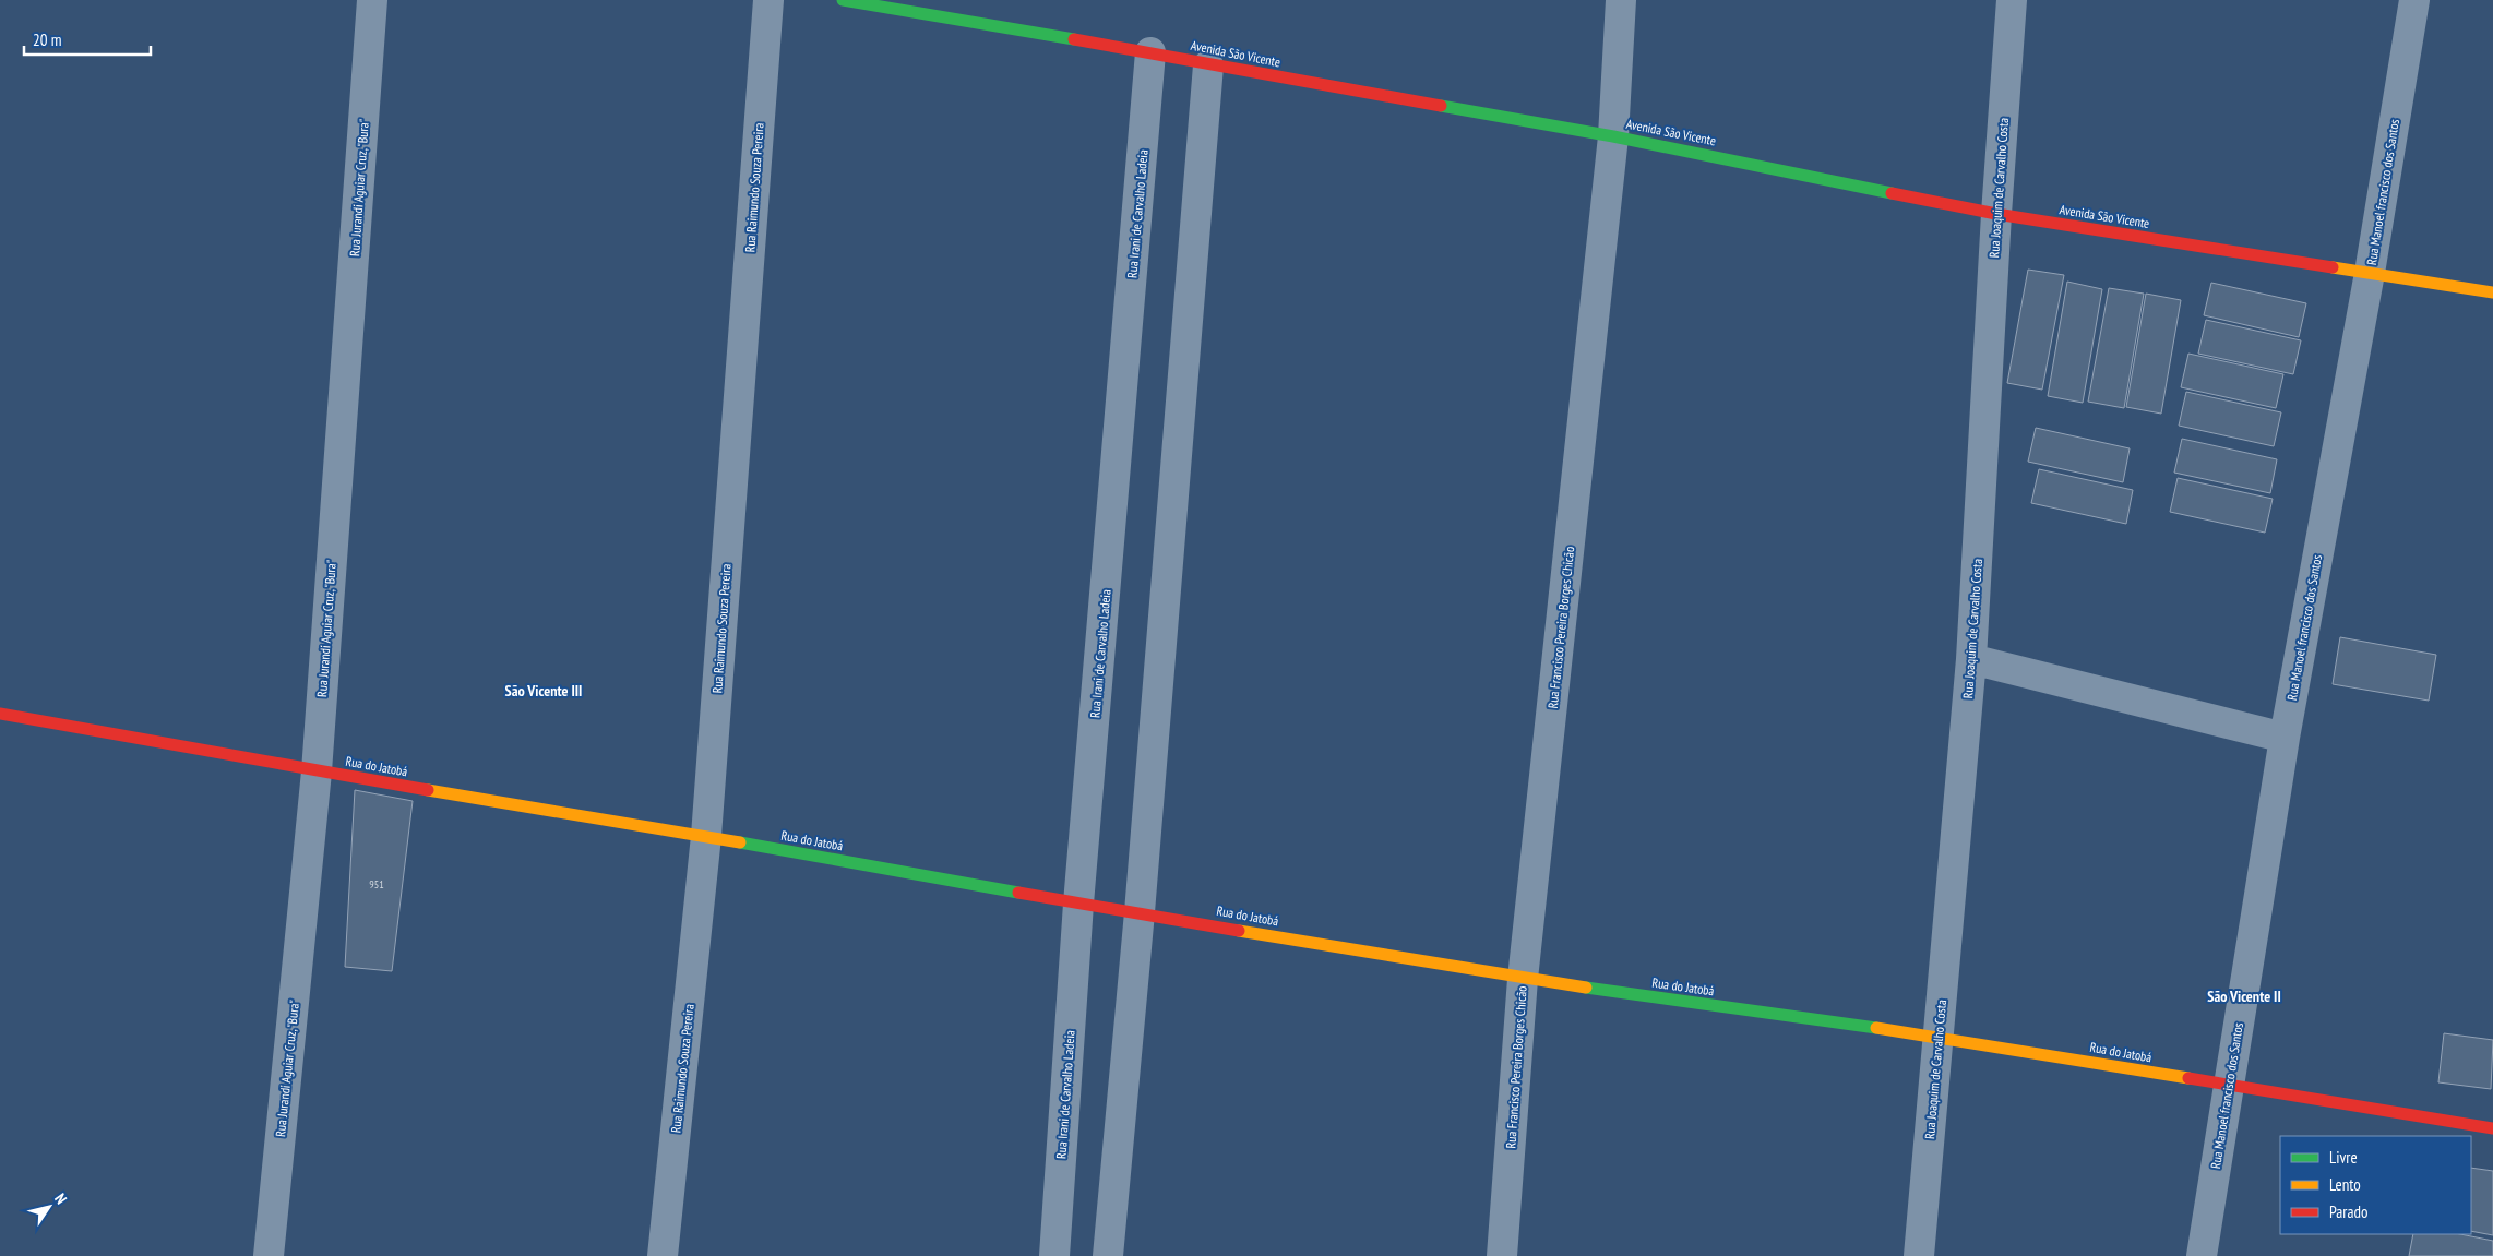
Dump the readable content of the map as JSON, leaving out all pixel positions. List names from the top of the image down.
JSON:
{
  "streets": {
    "street": [
      "Avenida São Vicente",
      "Rua Jurandi Aguiar Cruz, \"Bura\"",
      "Rua Raimundo Souza Pereira",
      "Rua Joaquim de Carvalho Costa",
      "Rua Manoel francisco dos Santos",
      "Rua Irani de Carvalho Ladeia",
      "Rua Francisco Pereira Borges Chicão",
      "Rua do Jatobá"
    ]
  },
  "crossings": [
    ["Avenida São Vicente", "Rua Joaquim de Carvalho Costa"],
    ["Avenida São Vicente", "Rua Manoel francisco dos Santos"],
    ["Avenida São Vicente", "Rua Irani de Carvalho Ladeia"],
    ["Avenida São Vicente", "Rua Francisco Pereira Borges Chicão"],
    ["Rua Jurandi Aguiar Cruz, \"Bura\"", "Rua do Jatobá"],
    ["Rua Raimundo Souza Pereira", "Rua do Jatobá"],
    ["Rua Joaquim de Carvalho Costa", "Rua do Jatobá"],
    ["Rua Manoel francisco dos Santos", "Rua do Jatobá"],
    ["Rua Irani de Carvalho Ladeia", "Rua do Jatobá"],
    ["Rua Francisco Pereira Borges Chicão", "Rua do Jatobá"]
  ],
  "districts": ["São Vicente III", "São Vicente II"],
  "house_numbers": ["951"],
  "legend": ["Livre", "Lento", "Parado"],
  "scale_bar": "20 m",
  "north": "top right"
}
